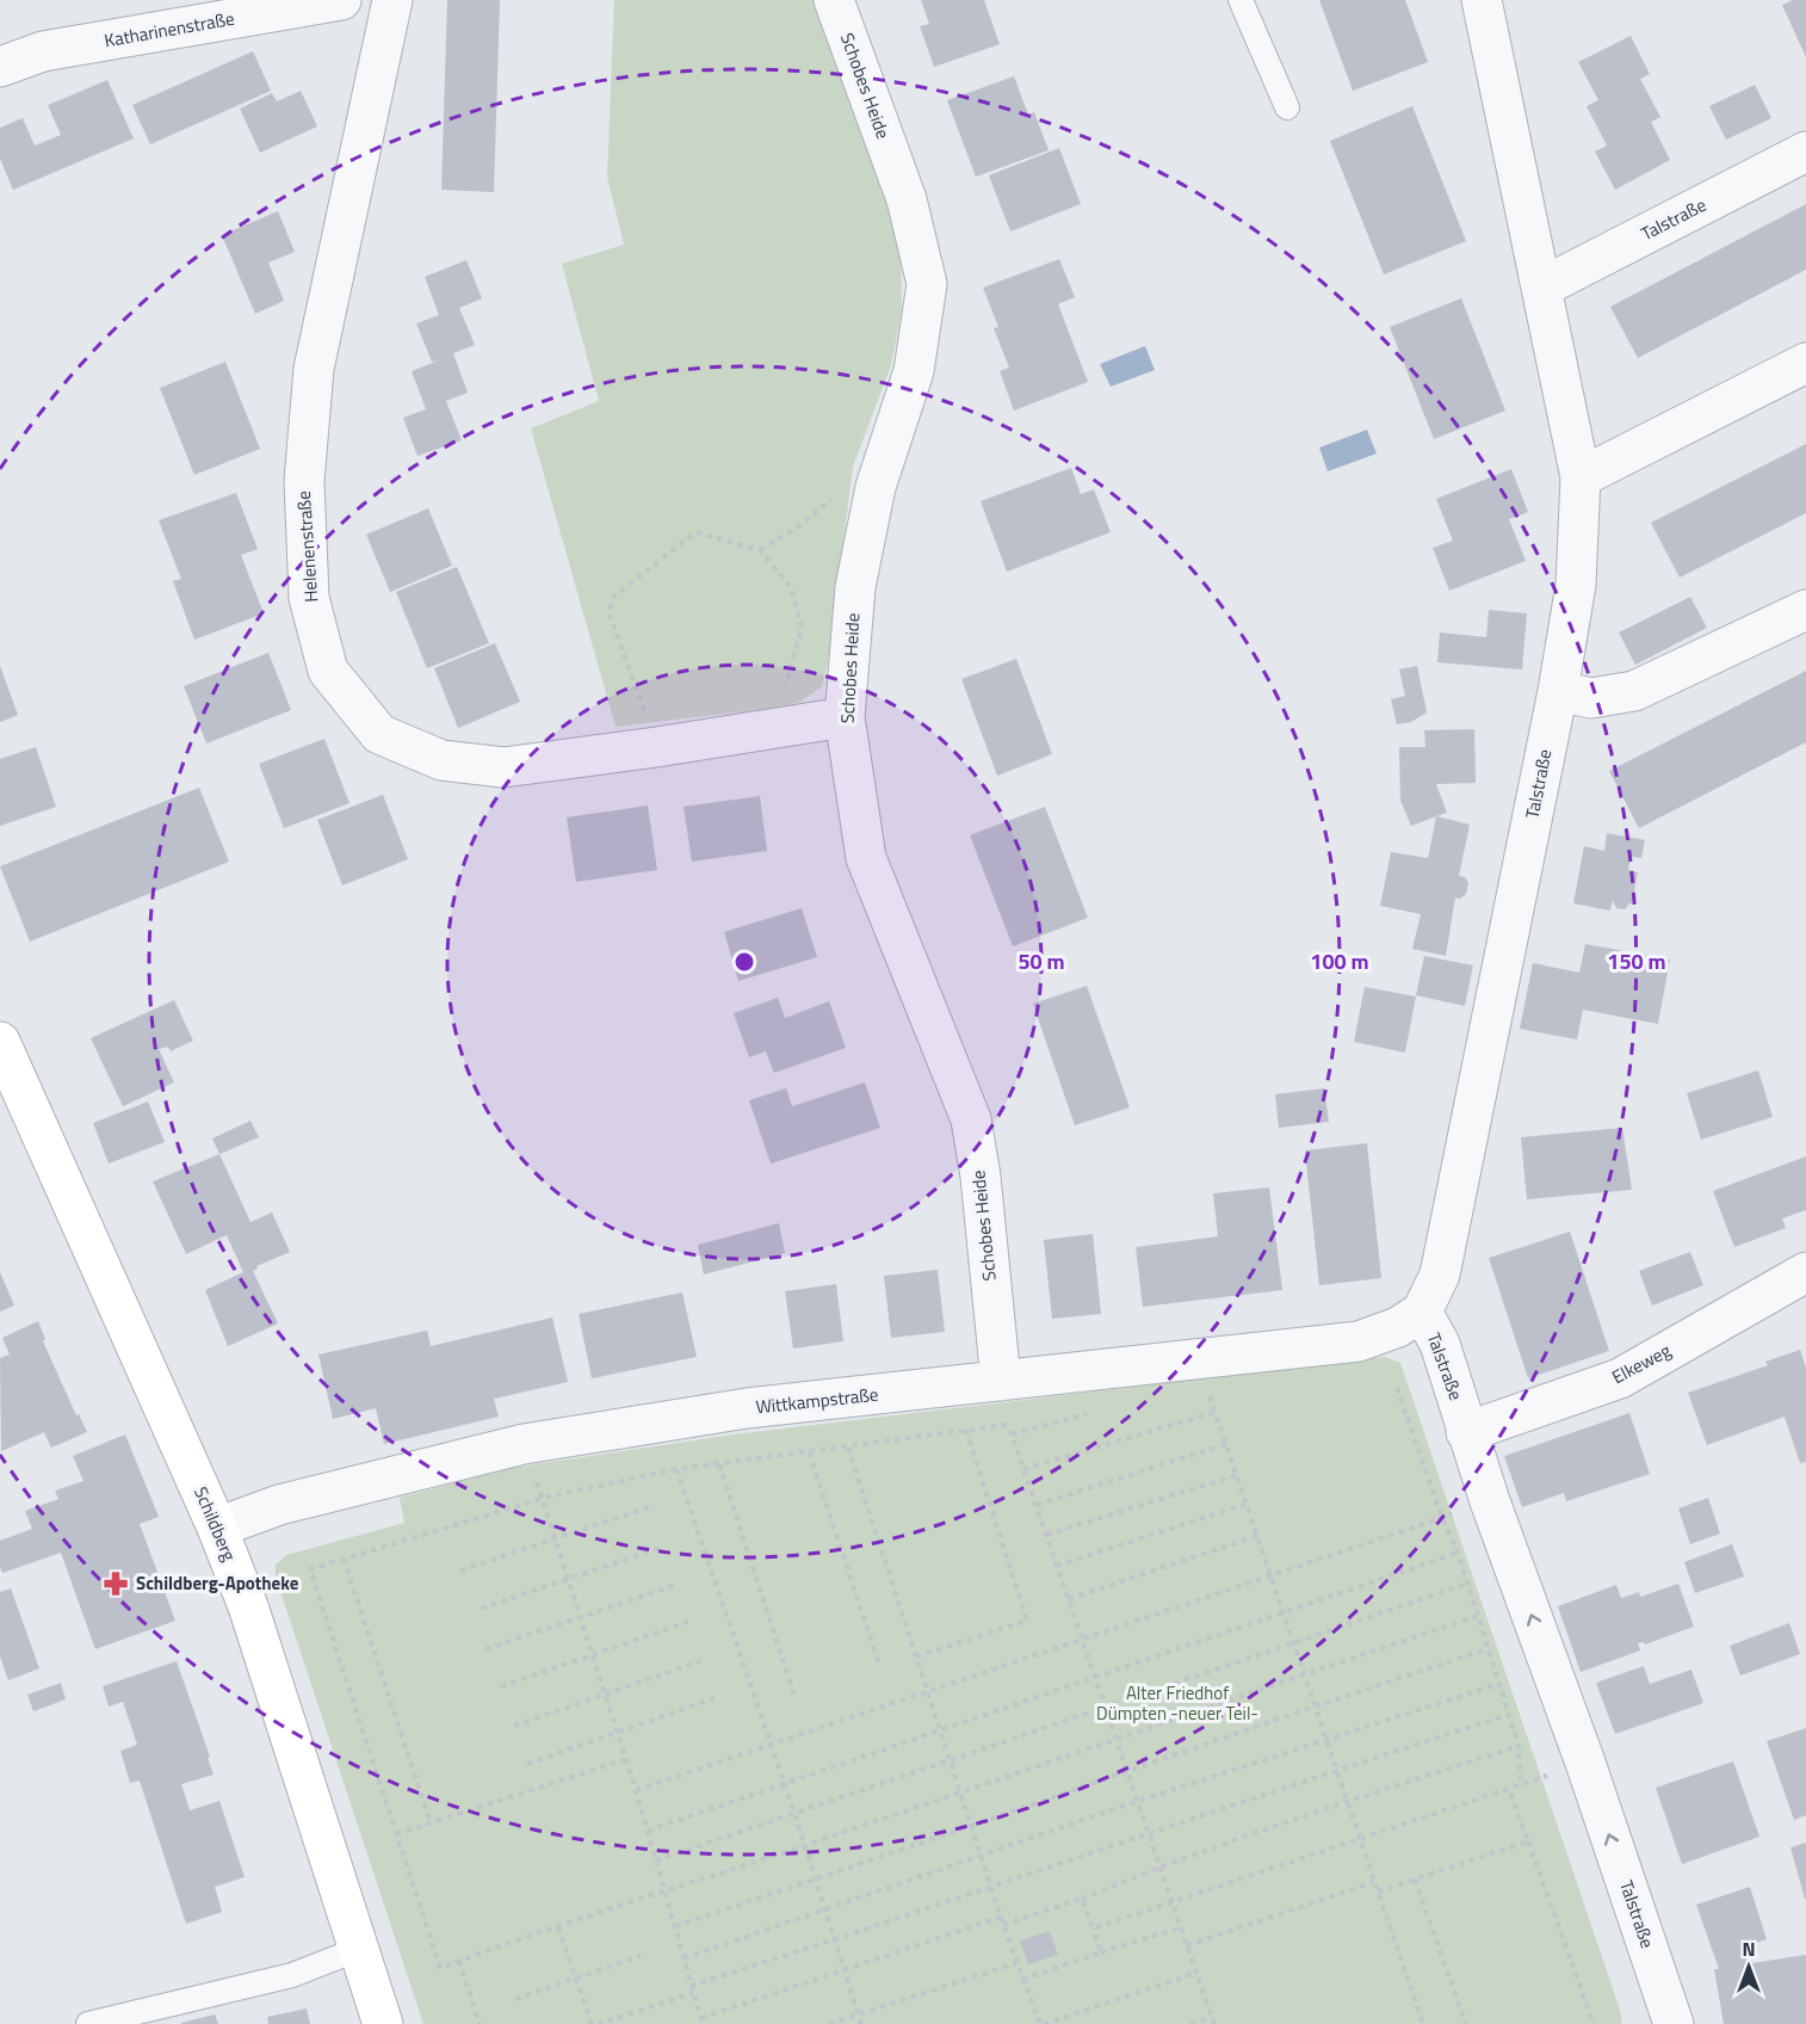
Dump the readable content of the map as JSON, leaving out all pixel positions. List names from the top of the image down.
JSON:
{
  "streets": {
    "street": [
      "Katharinenstraße",
      "Schobes Heide",
      "Talstraße",
      "Helenenstraße",
      "Elkeweg",
      "Wittkampstraße",
      "Schildberg"
    ]
  },
  "crossings": [
    ["Schobes Heide", "Helenenstraße"],
    ["Schobes Heide", "Wittkampstraße"],
    ["Talstraße", "Elkeweg"],
    ["Talstraße", "Wittkampstraße"],
    ["Wittkampstraße", "Schildberg"]
  ],
  "parks": ["Alter Friedhof Dümpten -neuer Teil-"],
  "places": {
    "pharmacy": ["Schildberg-Apotheke"]
  },
  "north": "top",
  "rings": ["50 m", "100 m", "150 m"]
}
